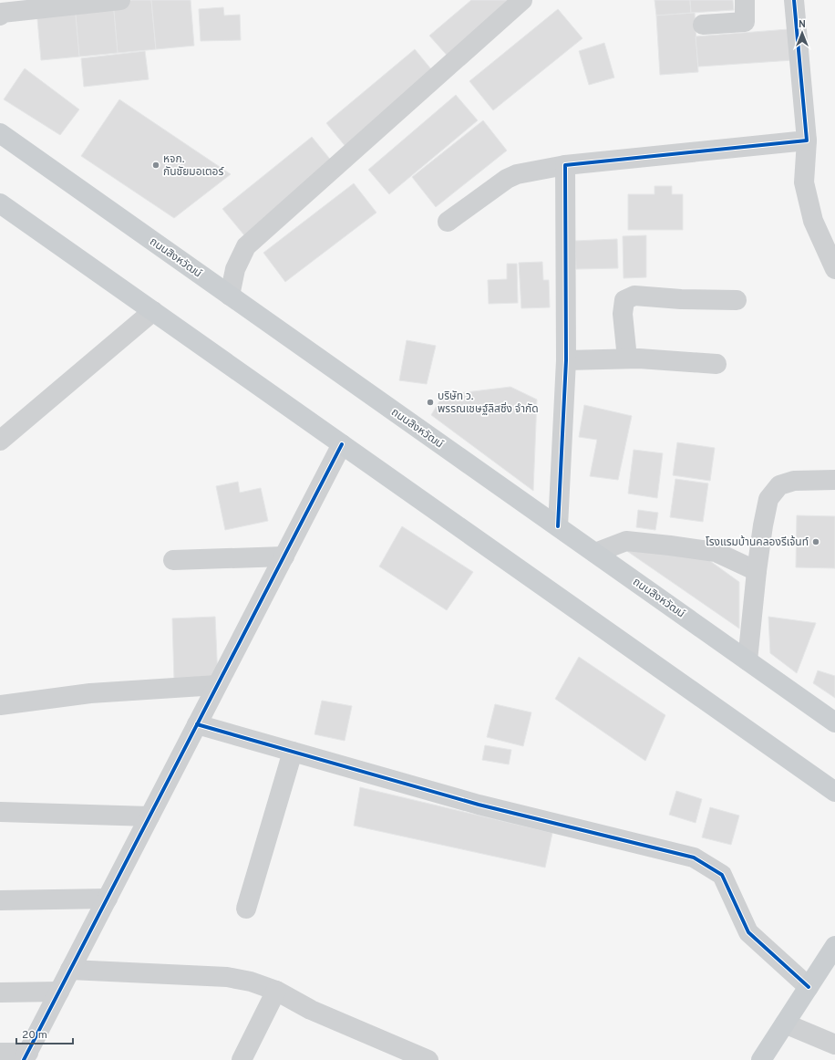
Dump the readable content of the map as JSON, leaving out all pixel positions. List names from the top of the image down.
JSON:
{
  "streets": {
    "main road": ["ถนนสิงหวัฒน์"]
  },
  "places": ["หจก. กันชัยมอเตอร์", "บริษัท ว. พรรณเชษฐ์ลิสซิ่ง จำกัด", "โรงแรมบ้านคลองรีเจ้นท์"],
  "scale_bar": "20 m",
  "north": "top"
}
